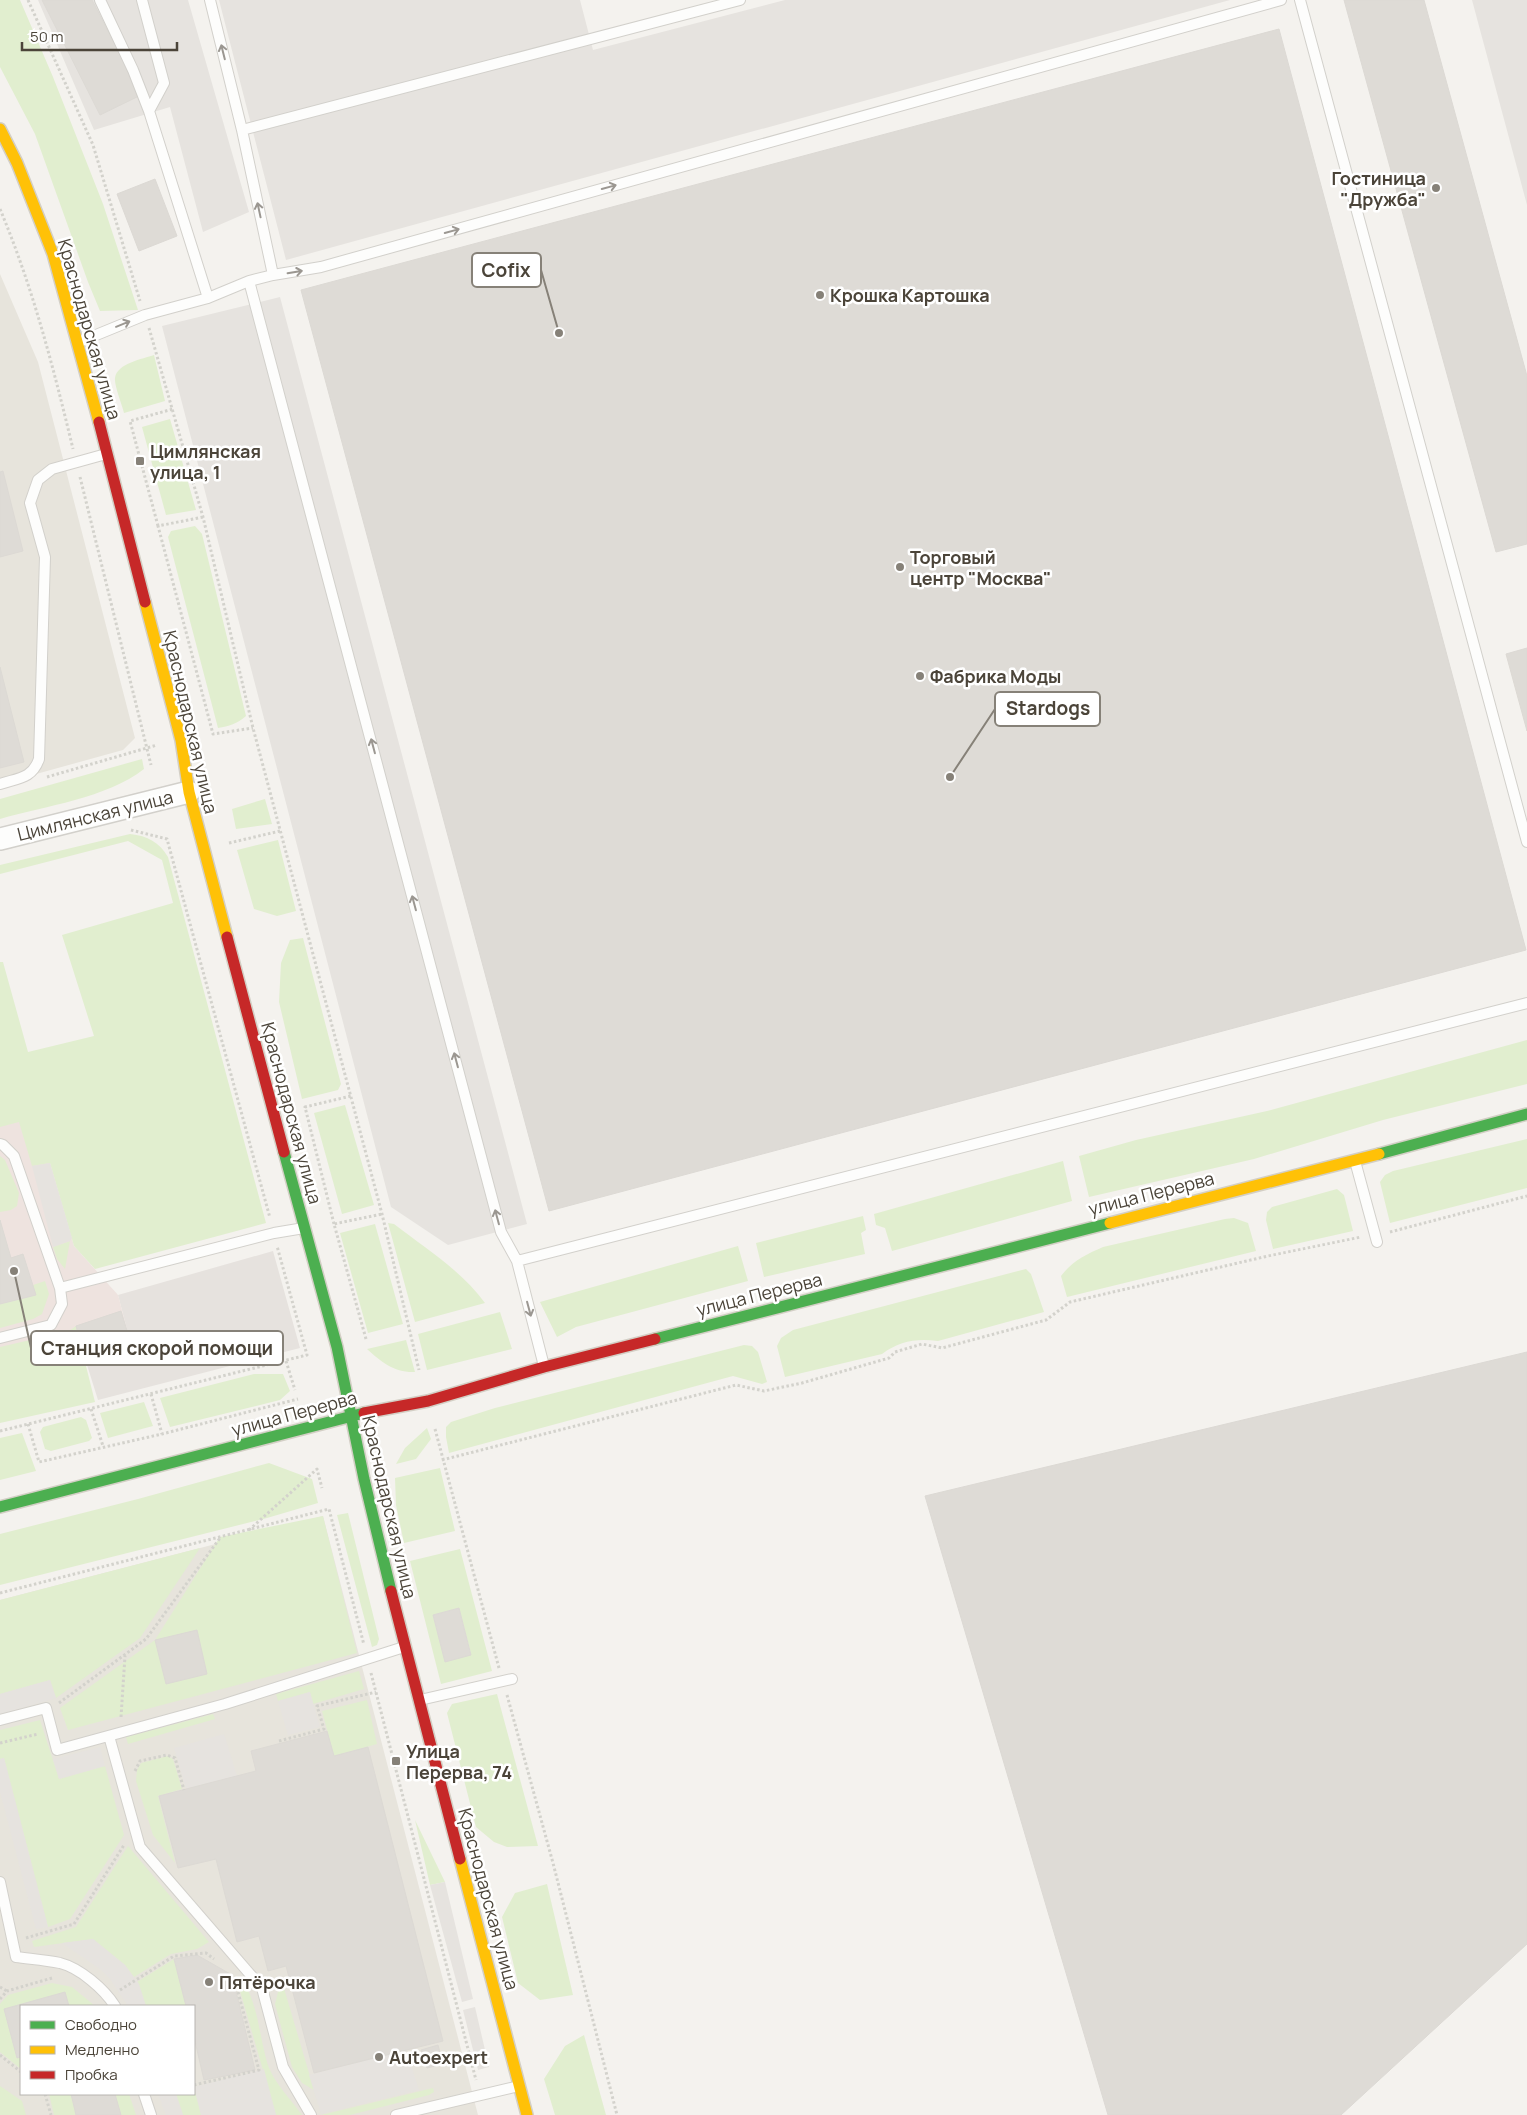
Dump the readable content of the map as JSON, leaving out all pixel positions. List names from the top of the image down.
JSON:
{
  "streets": {
    "street": ["Краснодарская улица", "Цимлянская улица", "улица Перерва"]
  },
  "crossings": [
    ["Краснодарская улица", "Цимлянская улица"],
    ["Краснодарская улица", "улица Перерва"]
  ],
  "places": {
    "other": [
      "Гостиница \"Дружба\"",
      "Крошка Картошка",
      "Cofix",
      "Торговый центр \"Москва\"",
      "Фабрика Моды",
      "Stardogs",
      "Станция скорой помощи",
      "Пятёрочка",
      "Autoexpert"
    ],
    "transit": ["Цимлянская улица, 1", "Улица Перерва, 74"]
  },
  "legend": ["Свободно", "Медленно", "Пробка"],
  "scale_bar": "50 m"
}
